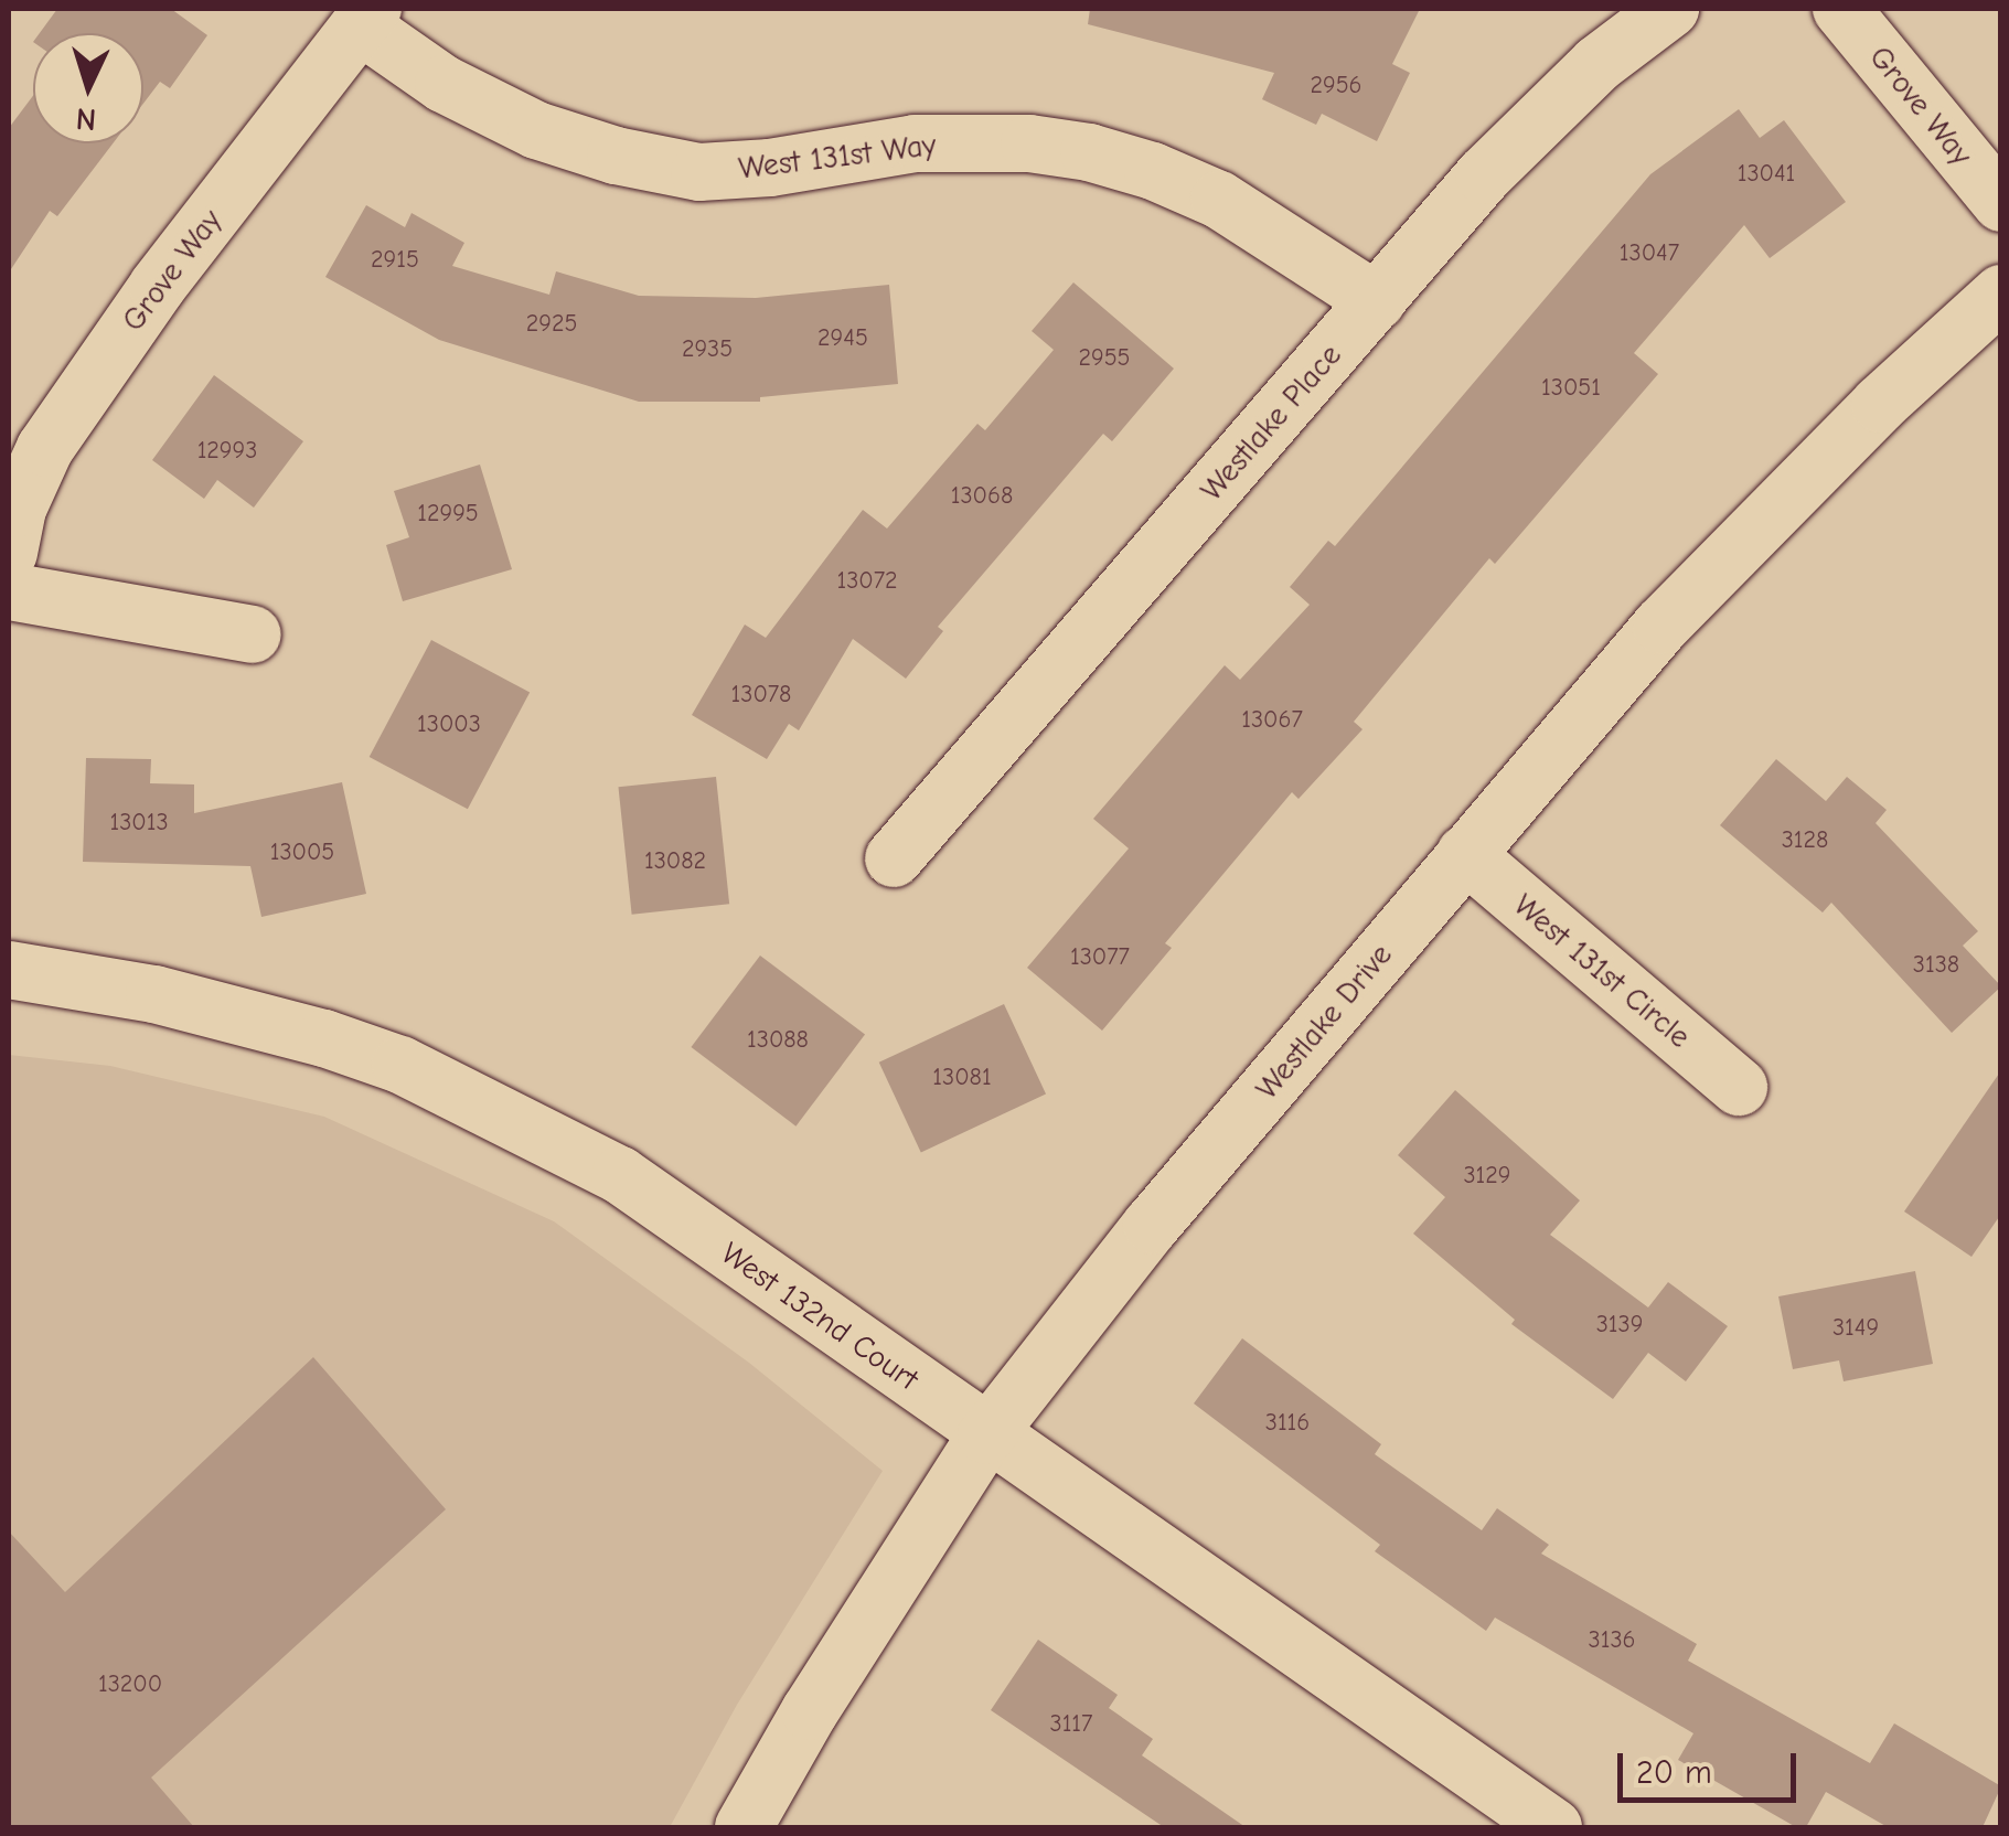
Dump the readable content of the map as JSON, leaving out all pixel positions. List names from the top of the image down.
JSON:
{
  "streets": {
    "street": [
      "Grove Way",
      "West 131st Way",
      "Westlake Place",
      "West 131st Circle",
      "Westlake Drive",
      "West 132nd Court"
    ]
  },
  "crossings": [
    ["Grove Way", "West 131st Way"],
    ["West 131st Way", "Westlake Place"],
    ["West 131st Circle", "Westlake Drive"],
    ["Westlake Drive", "West 132nd Court"]
  ],
  "house_numbers": [
    "2956",
    "13041",
    "13047",
    "2915",
    "2925",
    "2945",
    "2935",
    "2955",
    "13051",
    "12993",
    "13068",
    "12995",
    "13072",
    "13078",
    "13067",
    "13003",
    "13013",
    "3128",
    "13005",
    "13082",
    "13077",
    "3138",
    "13088",
    "13081",
    "3129",
    "3139",
    "3149",
    "3116",
    "3136",
    "13200",
    "3117"
  ],
  "scale_bar": "20 m",
  "north": "bottom"
}
